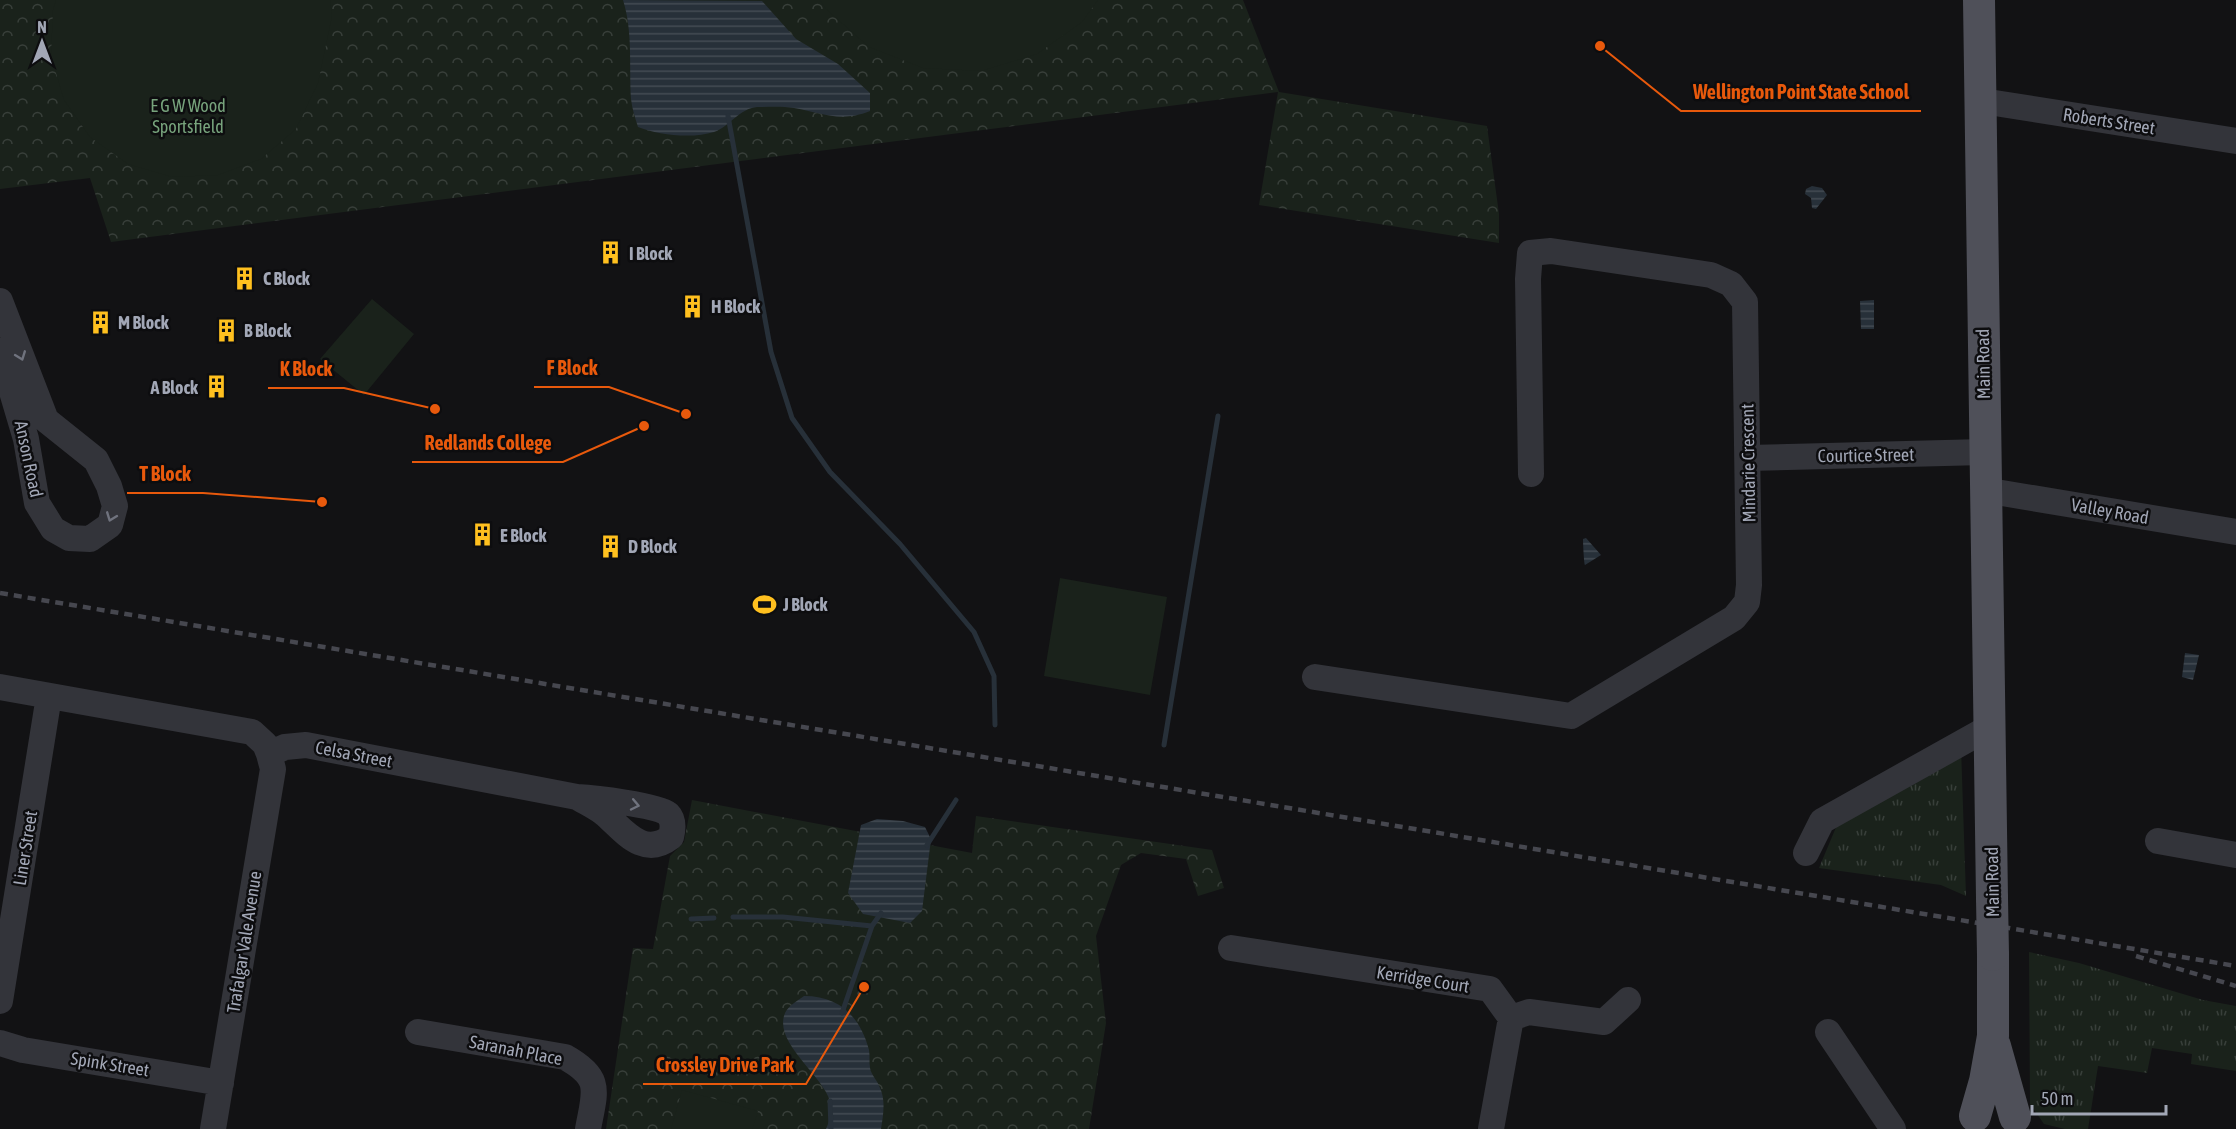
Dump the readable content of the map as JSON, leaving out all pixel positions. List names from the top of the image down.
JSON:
{
  "streets": {
    "main road": ["Main Road"],
    "street": [
      "Roberts Street",
      "Courtice Street",
      "Anson Road",
      "Mindarie Crescent",
      "Valley Road",
      "Celsa Street",
      "Liner Street",
      "Trafalgar Vale Avenue",
      "Kerridge Court",
      "Saranah Place",
      "Spink Street"
    ]
  },
  "crossings": [
    ["Roberts Street", "Main Road"],
    ["Main Road", "Courtice Street"],
    ["Main Road", "Valley Road"],
    ["Courtice Street", "Mindarie Crescent"],
    ["Celsa Street", "Trafalgar Vale Avenue"],
    ["Trafalgar Vale Avenue", "Spink Street"]
  ],
  "parks": ["E G W Wood Sportsfield"],
  "places": {
    "other": [
      "Wellington Point State School",
      "K Block",
      "F Block",
      "Redlands College",
      "T Block",
      "Crossley Drive Park"
    ],
    "building": [
      "I Block",
      "C Block",
      "H Block",
      "M Block",
      "B Block",
      "A Block",
      "E Block",
      "D Block"
    ],
    "sports": ["J Block"]
  },
  "scale_bar": "50 m",
  "north": "top"
}
